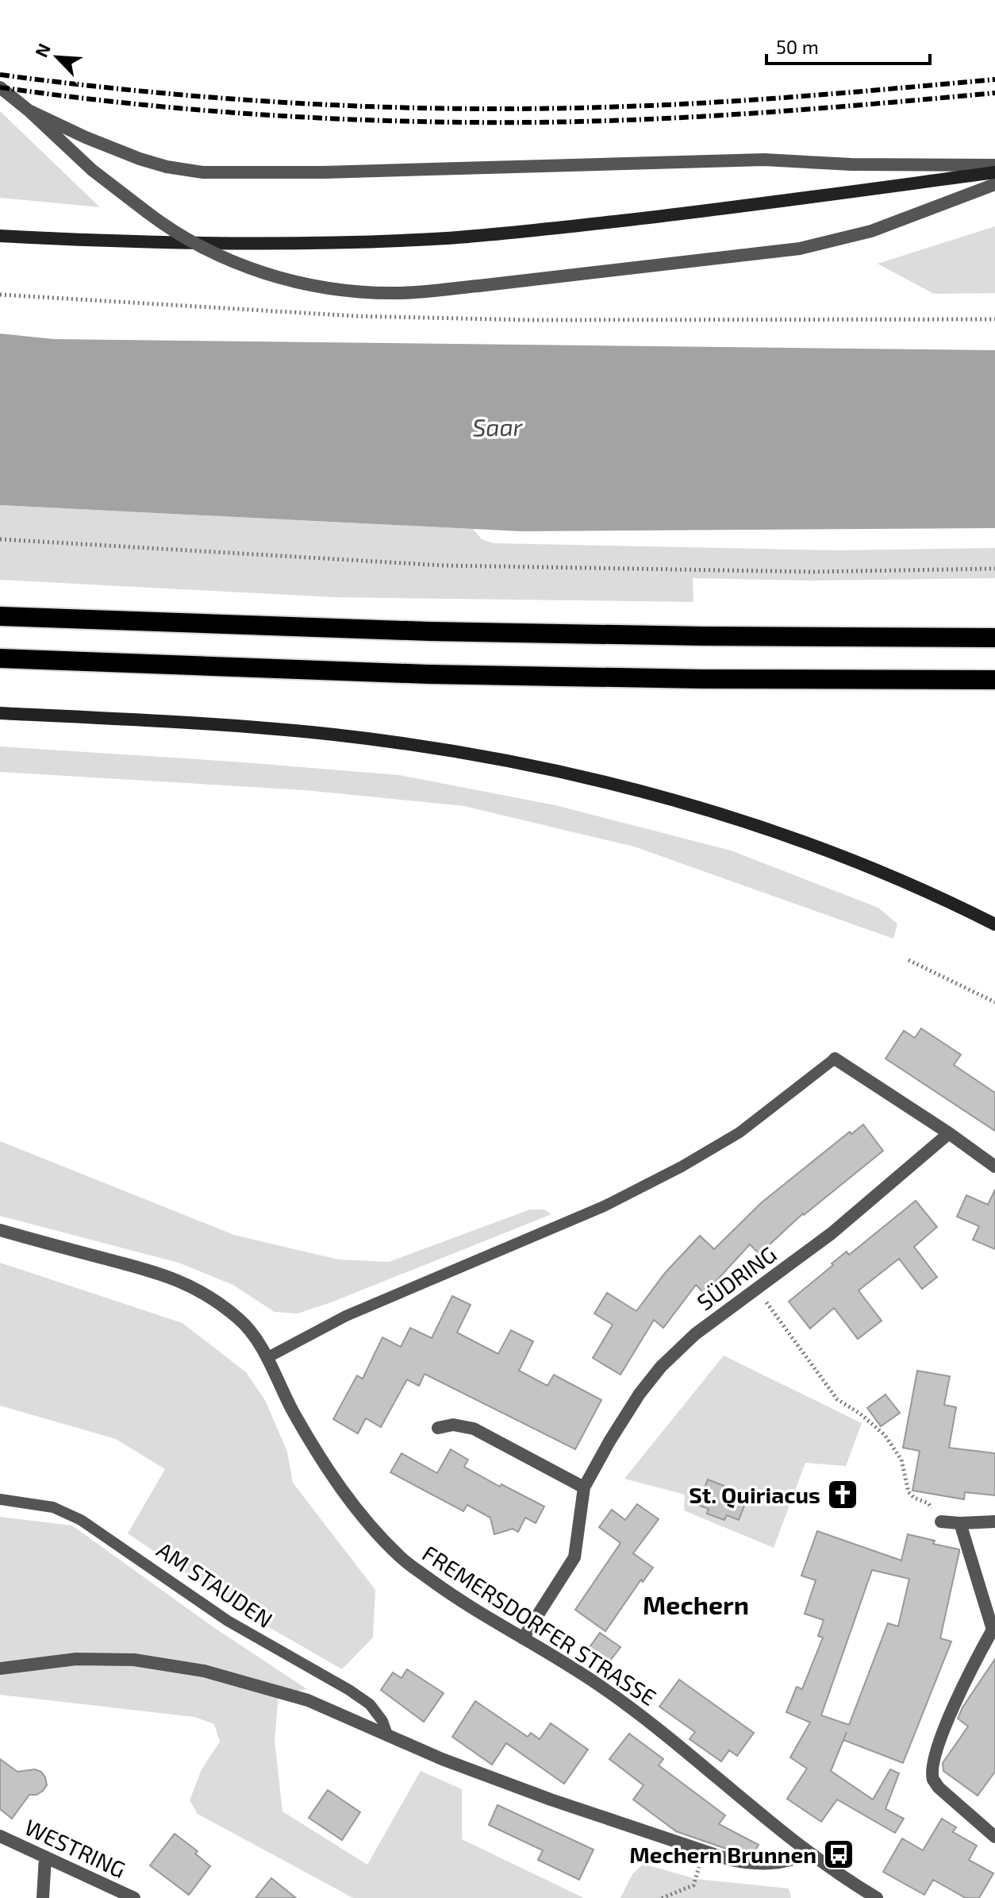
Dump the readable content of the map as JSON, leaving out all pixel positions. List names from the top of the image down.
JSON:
{
  "streets": {
    "street": ["SÜDRING", "FREMERSDORFER STRASSE", "WESTRING"],
    "lane": ["AM STAUDEN"]
  },
  "crossings": [
    ["SÜDRING", "FREMERSDORFER STRASSE"]
  ],
  "districts": ["Mechern"],
  "water": ["Saar"],
  "places": {
    "church": ["St. Quiriacus"],
    "bus stop": ["Mechern Brunnen"]
  },
  "scale_bar": "50 m",
  "north": "top left"
}
